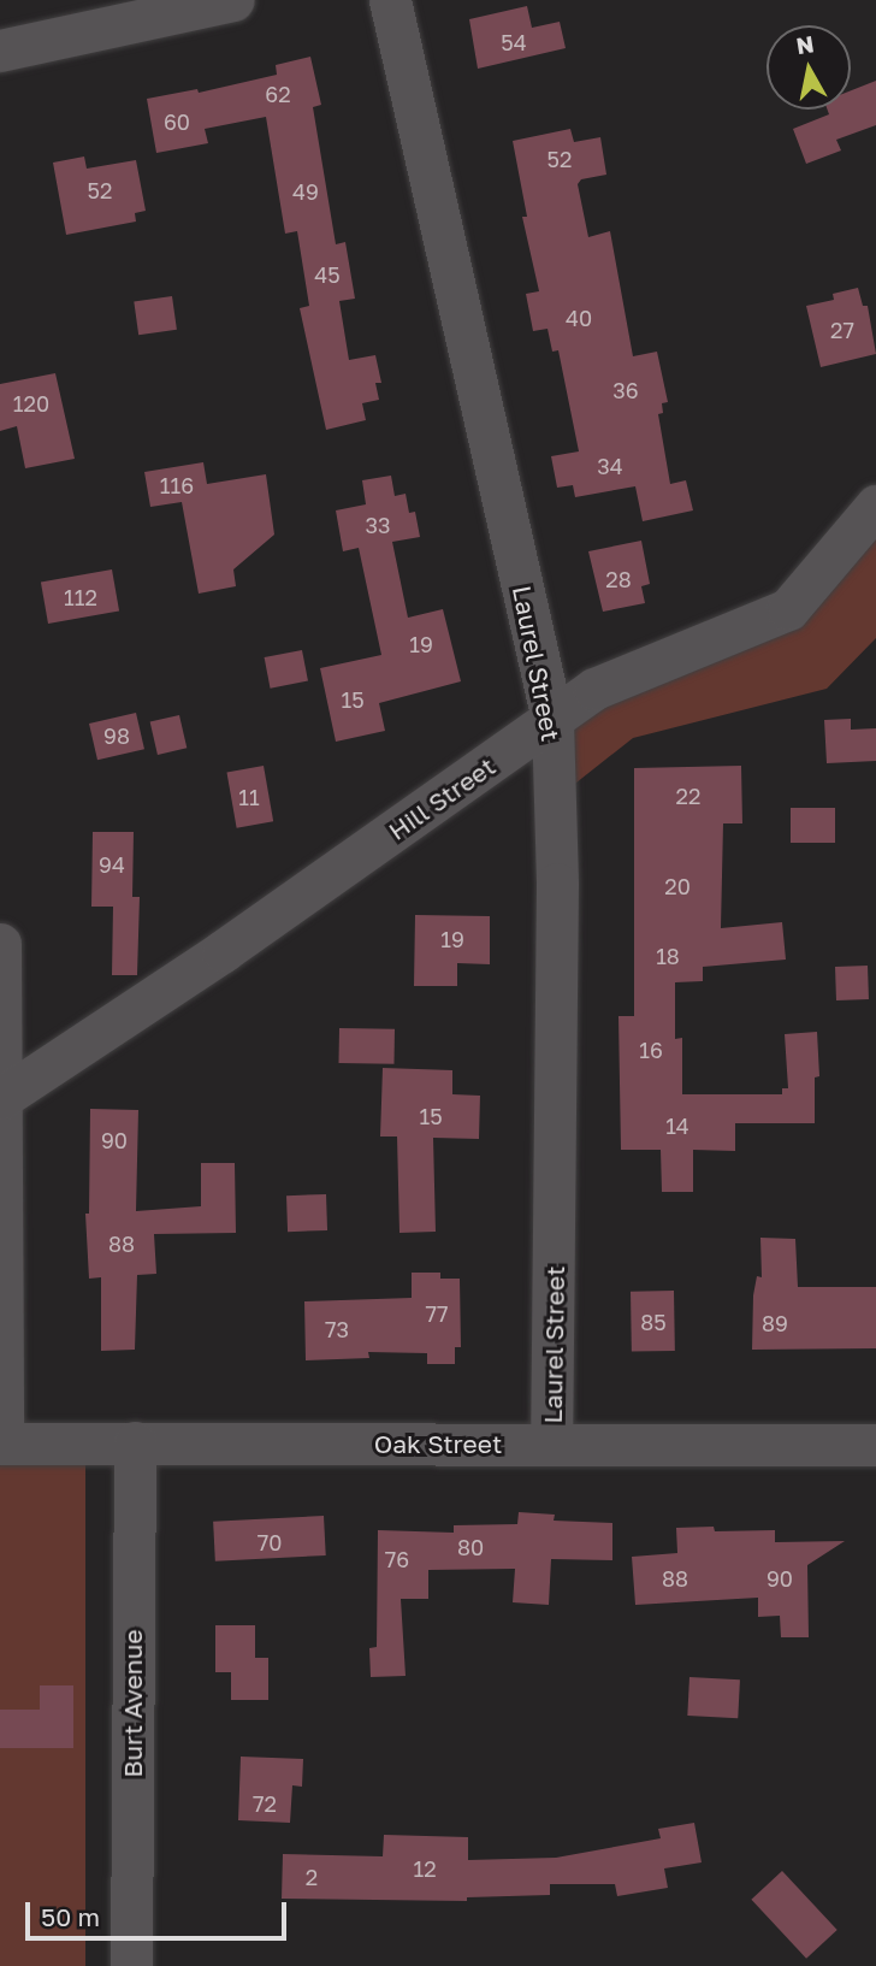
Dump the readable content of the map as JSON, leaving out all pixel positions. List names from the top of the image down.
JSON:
{
  "streets": {
    "street": [
      "Laurel Street",
      "Hill Street",
      "Oak Street",
      "Burt Avenue"
    ]
  },
  "crossings": [
    ["Laurel Street", "Hill Street"],
    ["Laurel Street", "Oak Street"],
    ["Oak Street", "Burt Avenue"]
  ],
  "house_numbers": [
    "54",
    "62",
    "60",
    "52",
    "52",
    "49",
    "45",
    "40",
    "27",
    "36",
    "120",
    "34",
    "116",
    "33",
    "28",
    "112",
    "19",
    "15",
    "98",
    "22",
    "11",
    "94",
    "20",
    "19",
    "18",
    "16",
    "15",
    "14",
    "90",
    "88",
    "77",
    "85",
    "89",
    "73",
    "70",
    "80",
    "76",
    "88",
    "90",
    "72",
    "12",
    "2"
  ],
  "scale_bar": "50 m",
  "north": "top"
}
